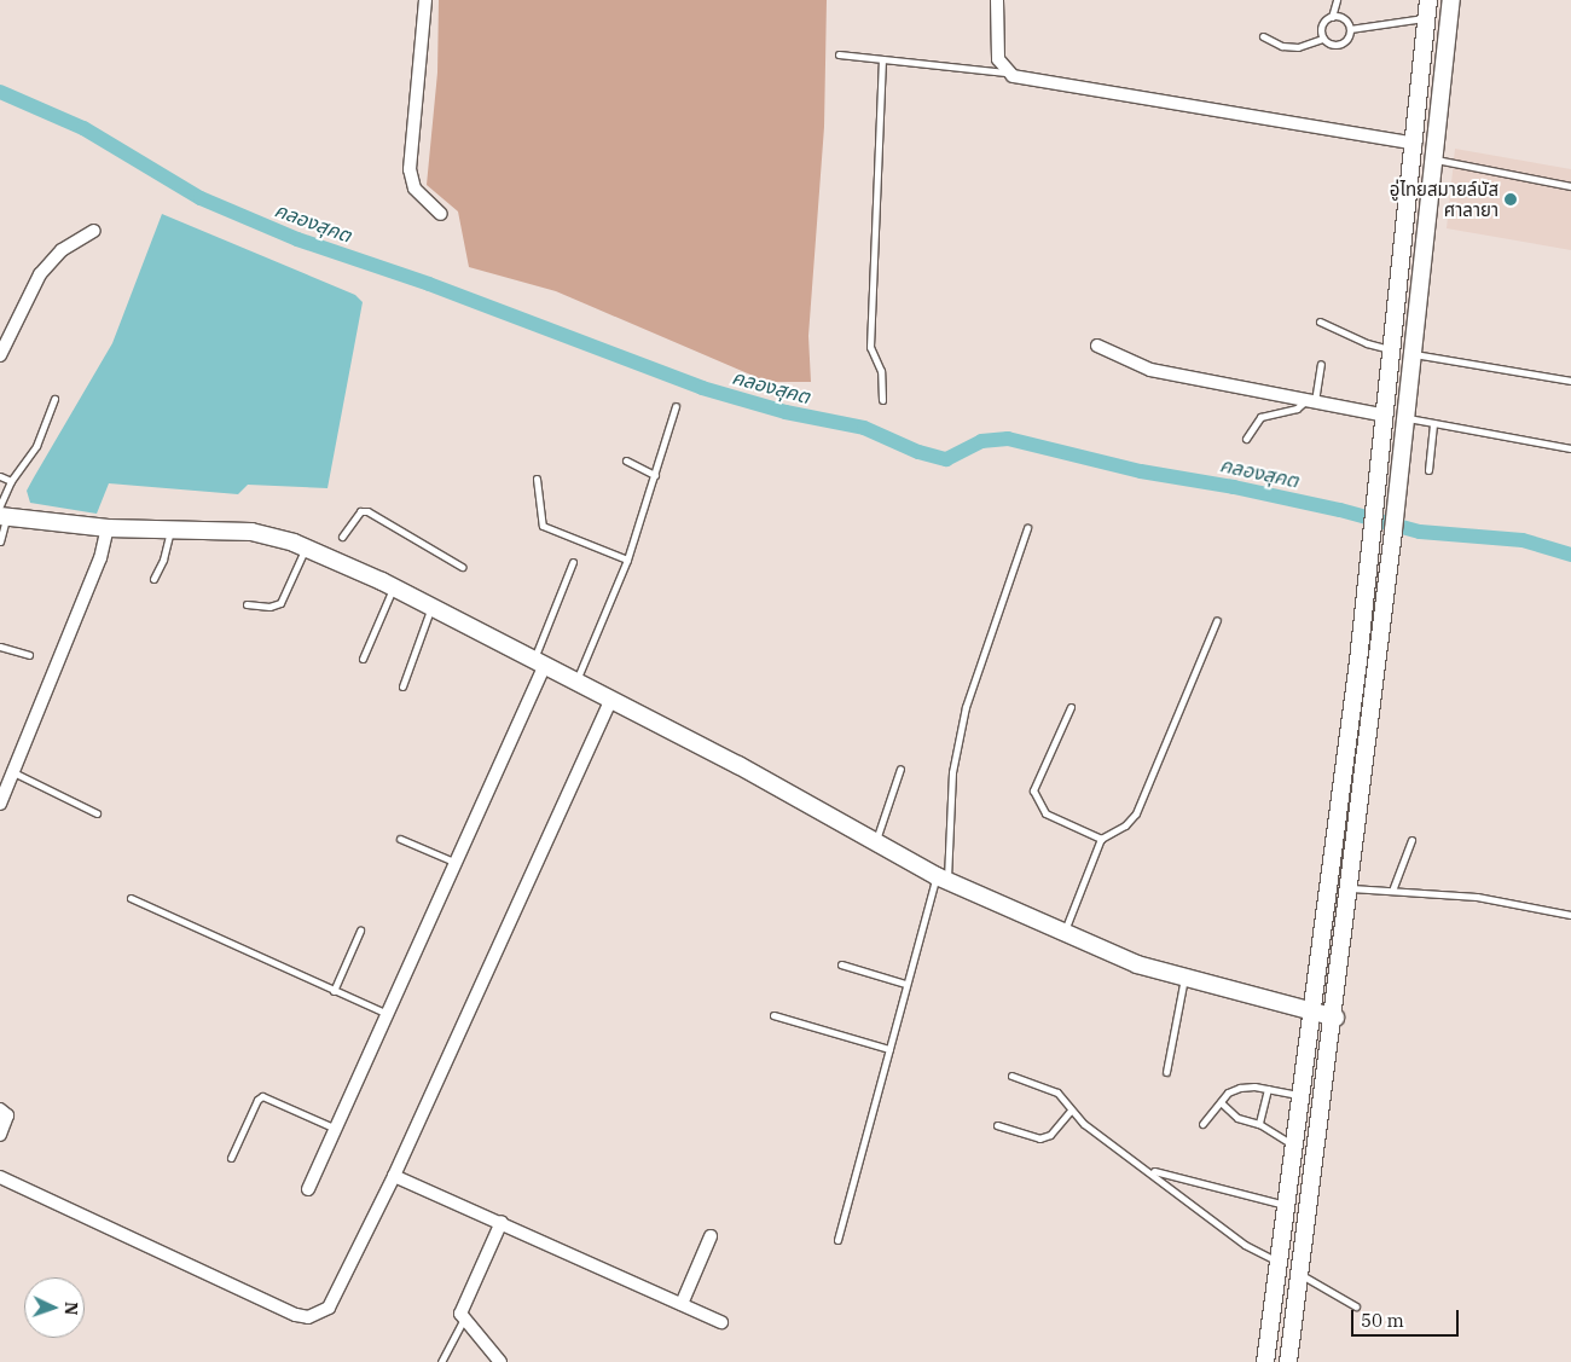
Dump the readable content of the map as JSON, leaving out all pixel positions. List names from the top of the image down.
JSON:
{
  "water": ["คลองสุคต"],
  "places": ["อู่ไทยสมายล์บัส ศาลายา"],
  "scale_bar": "50 m",
  "north": "right"
}
